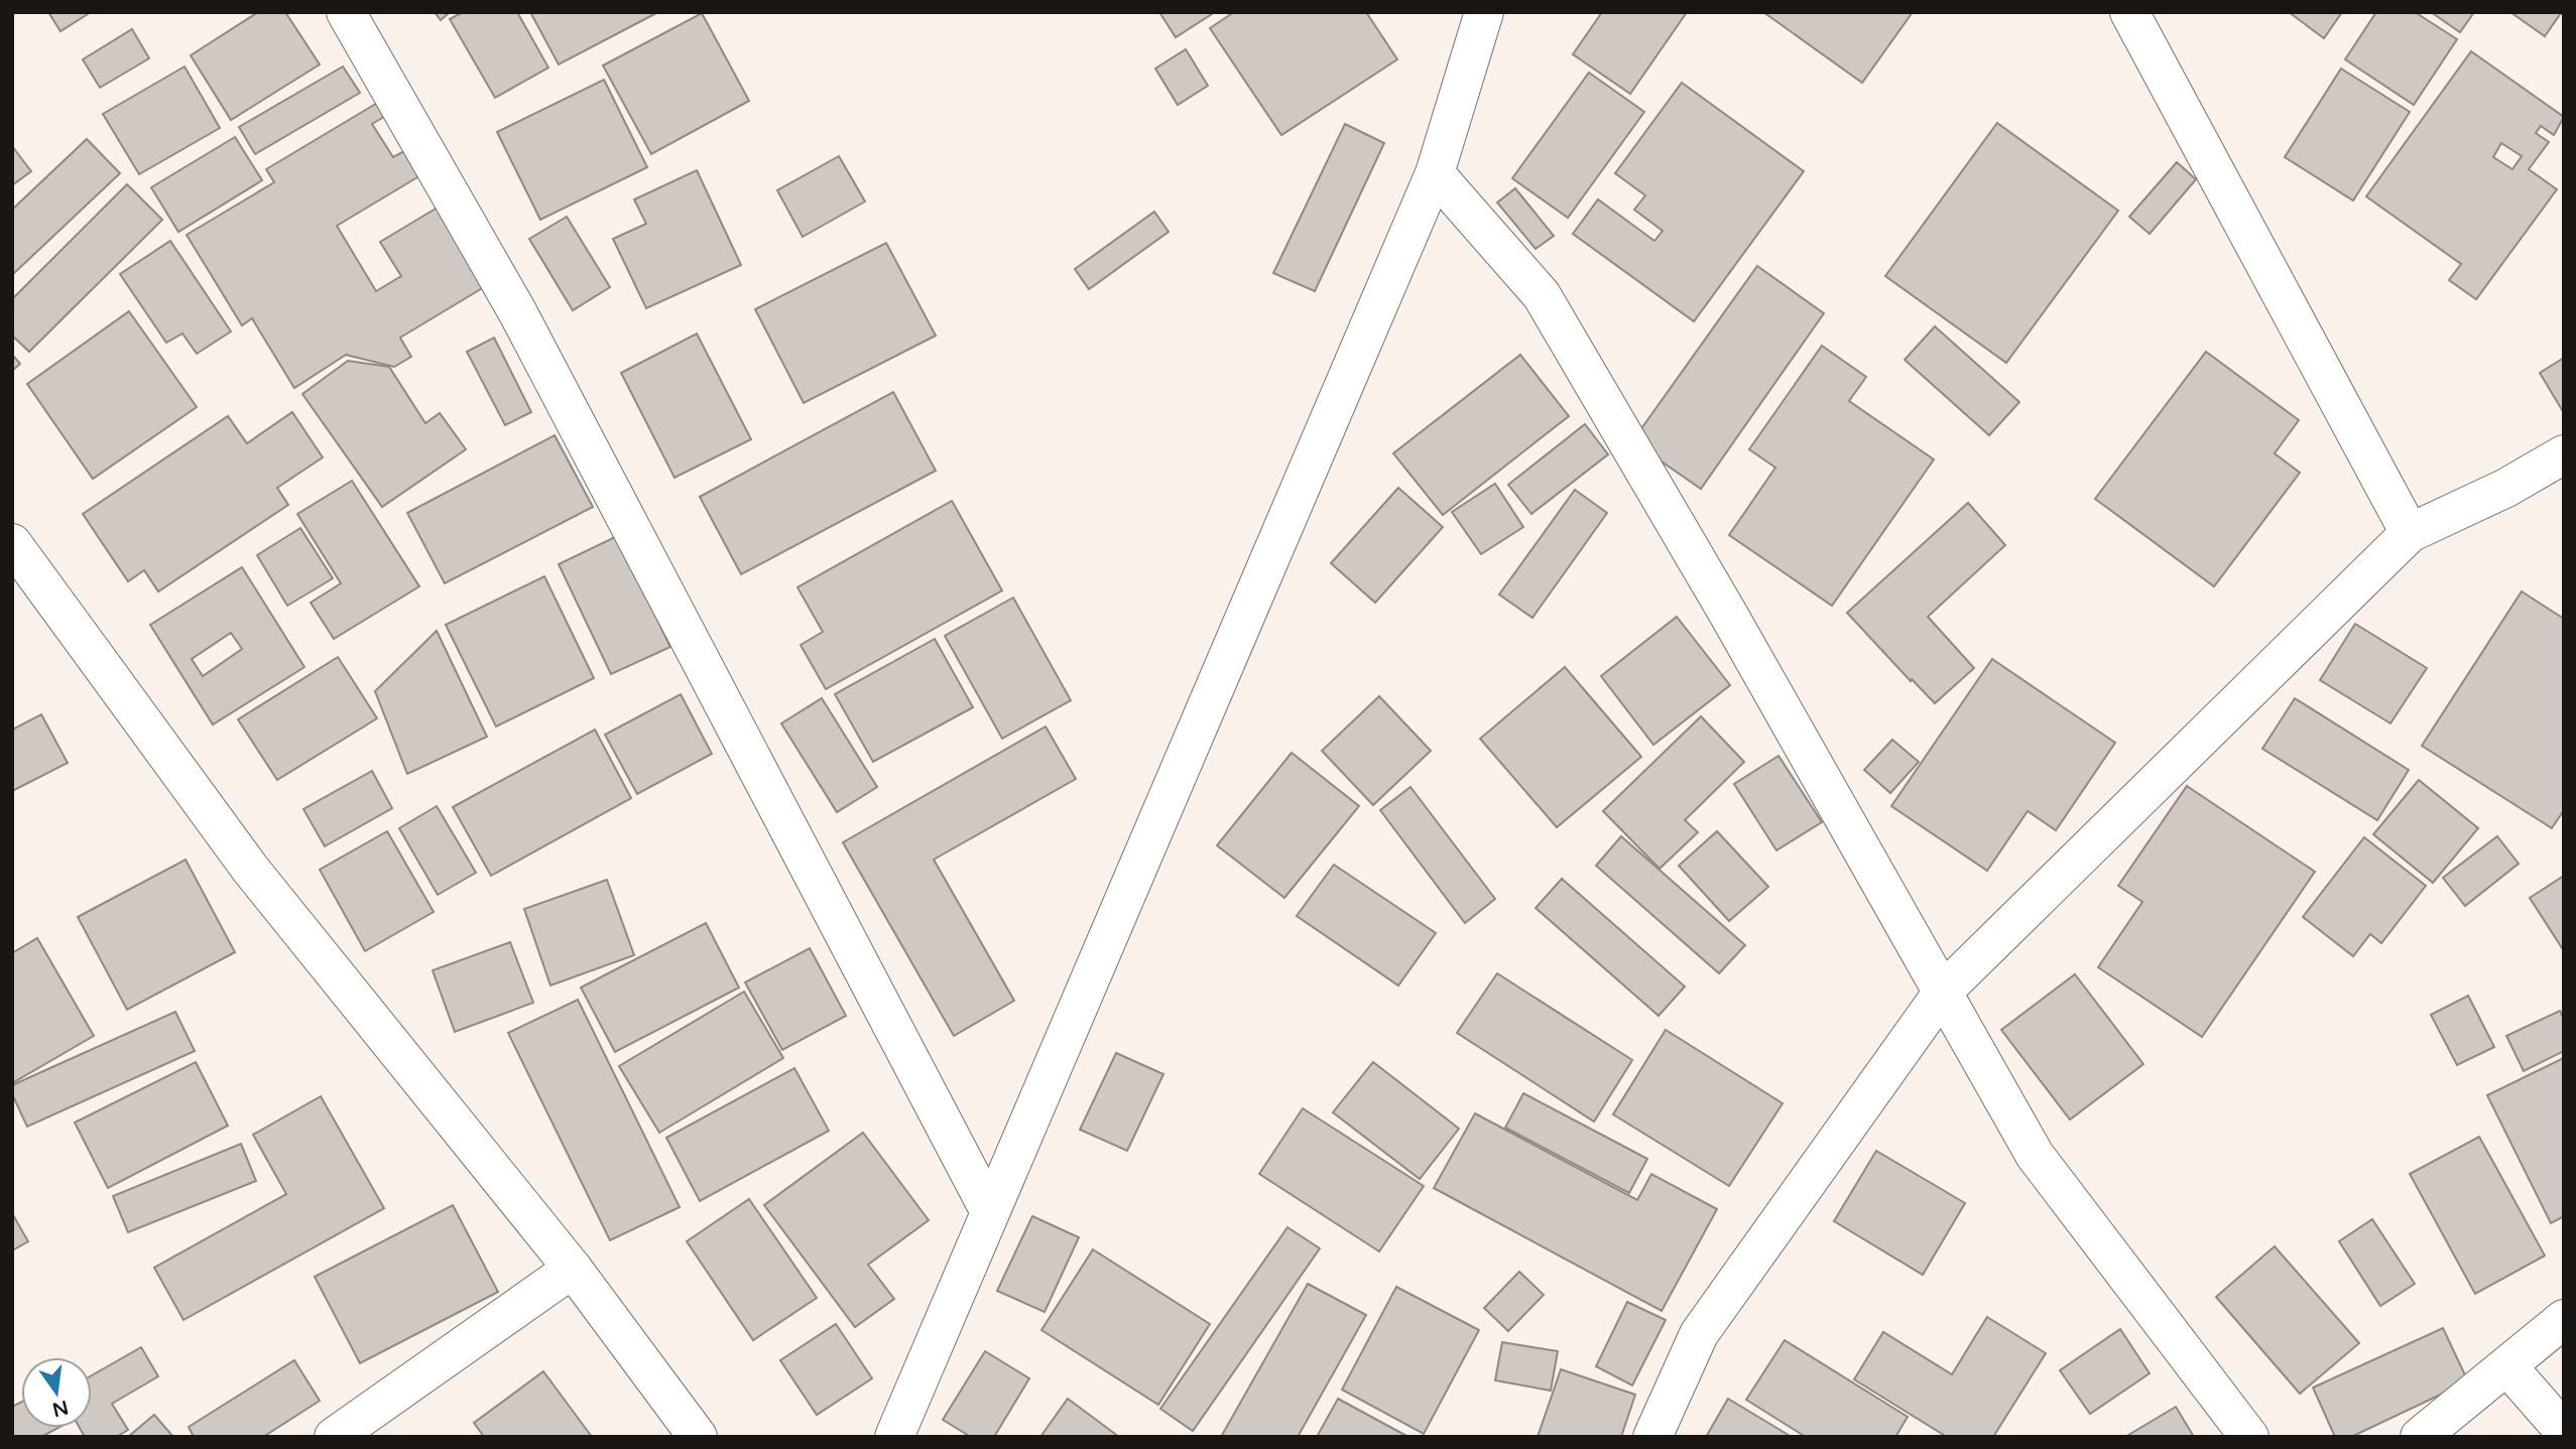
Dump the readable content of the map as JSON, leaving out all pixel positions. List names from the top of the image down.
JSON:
{
  "north": "bottom"
}
